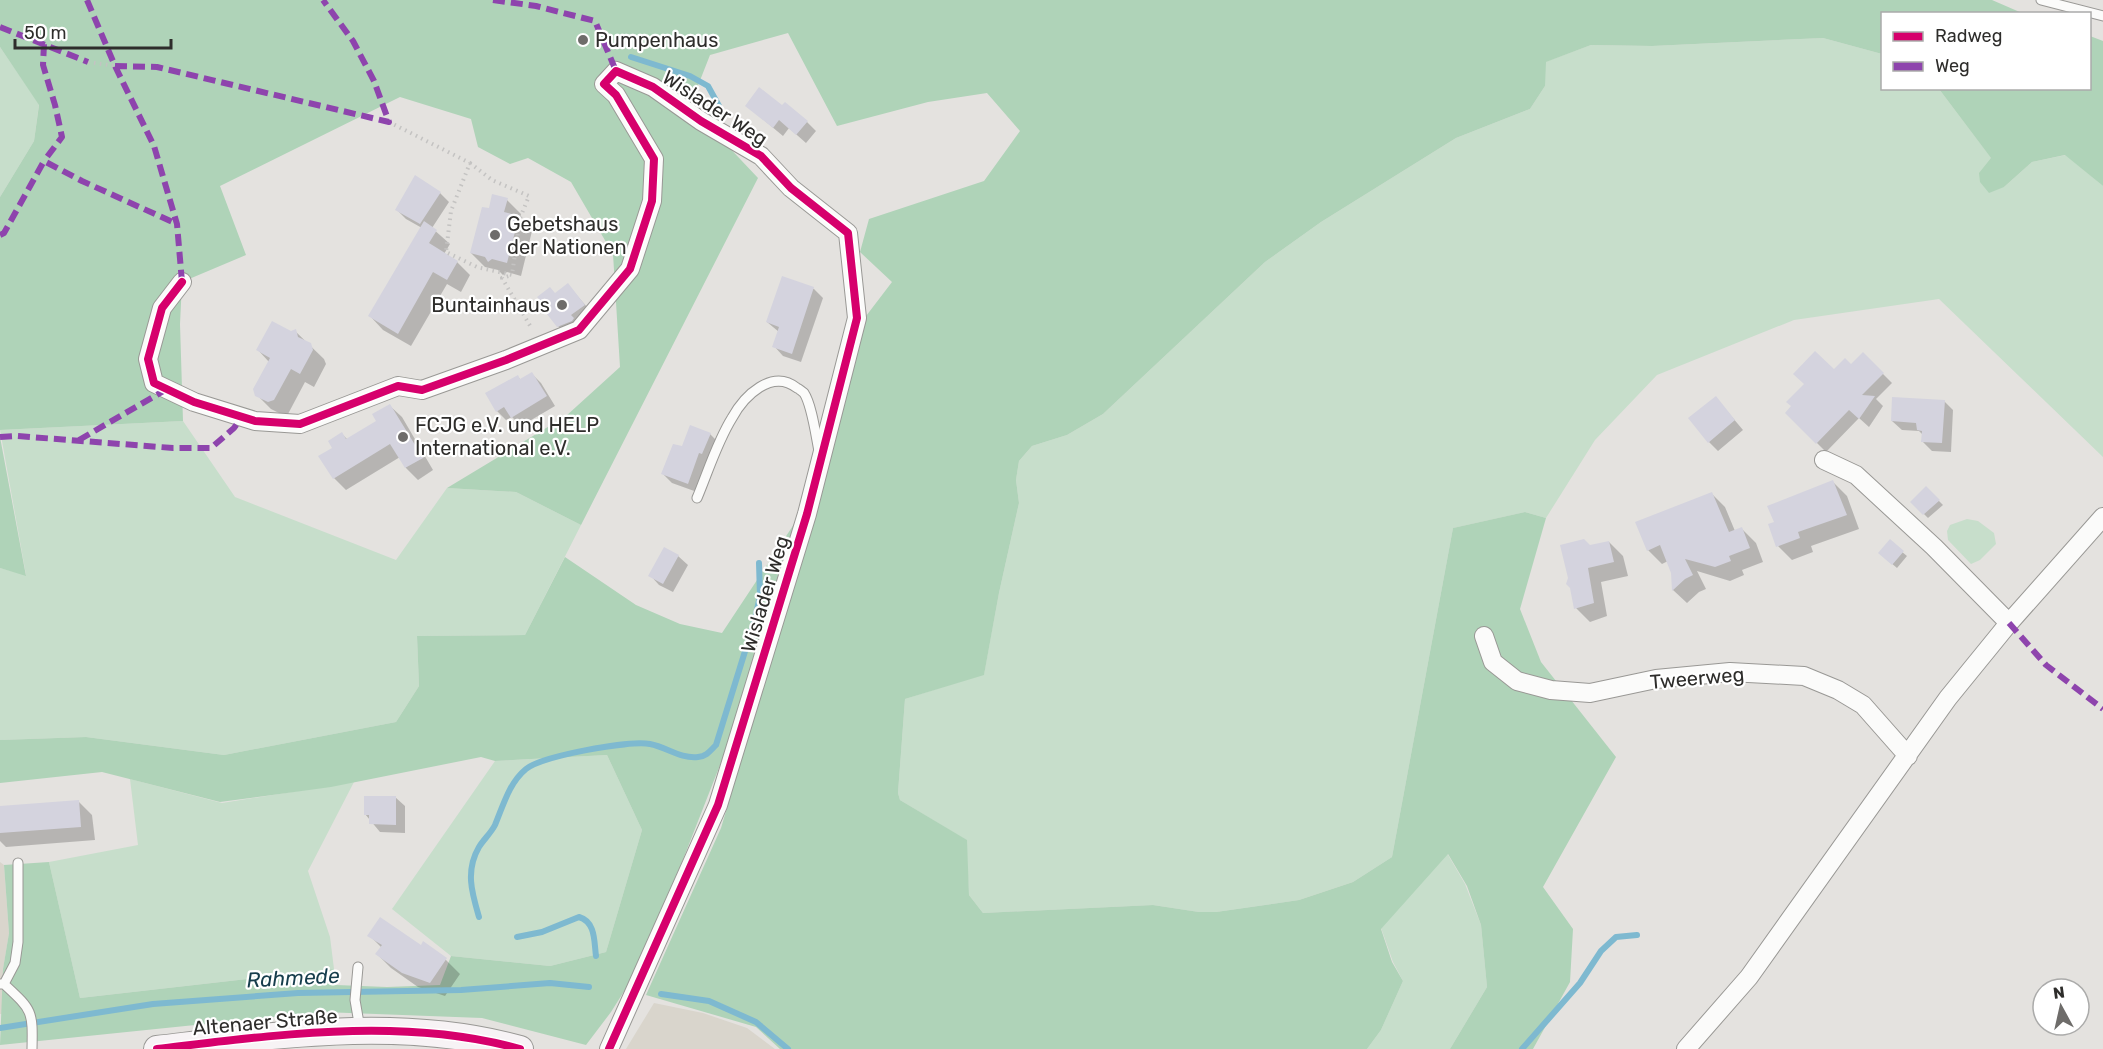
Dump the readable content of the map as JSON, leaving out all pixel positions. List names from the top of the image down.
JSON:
{
  "streets": {
    "main road": ["Altenaer Straße"],
    "street": ["Wislader Weg", "Tweerweg"]
  },
  "water": ["Rahmede"],
  "places": [
    "Pumpenhaus",
    "Gebetshaus der Nationen",
    "Buntainhaus",
    "FCJG e.V. und HELP International e.V."
  ],
  "legend": ["Radweg", "Weg"],
  "scale_bar": "50 m",
  "north": "top"
}
